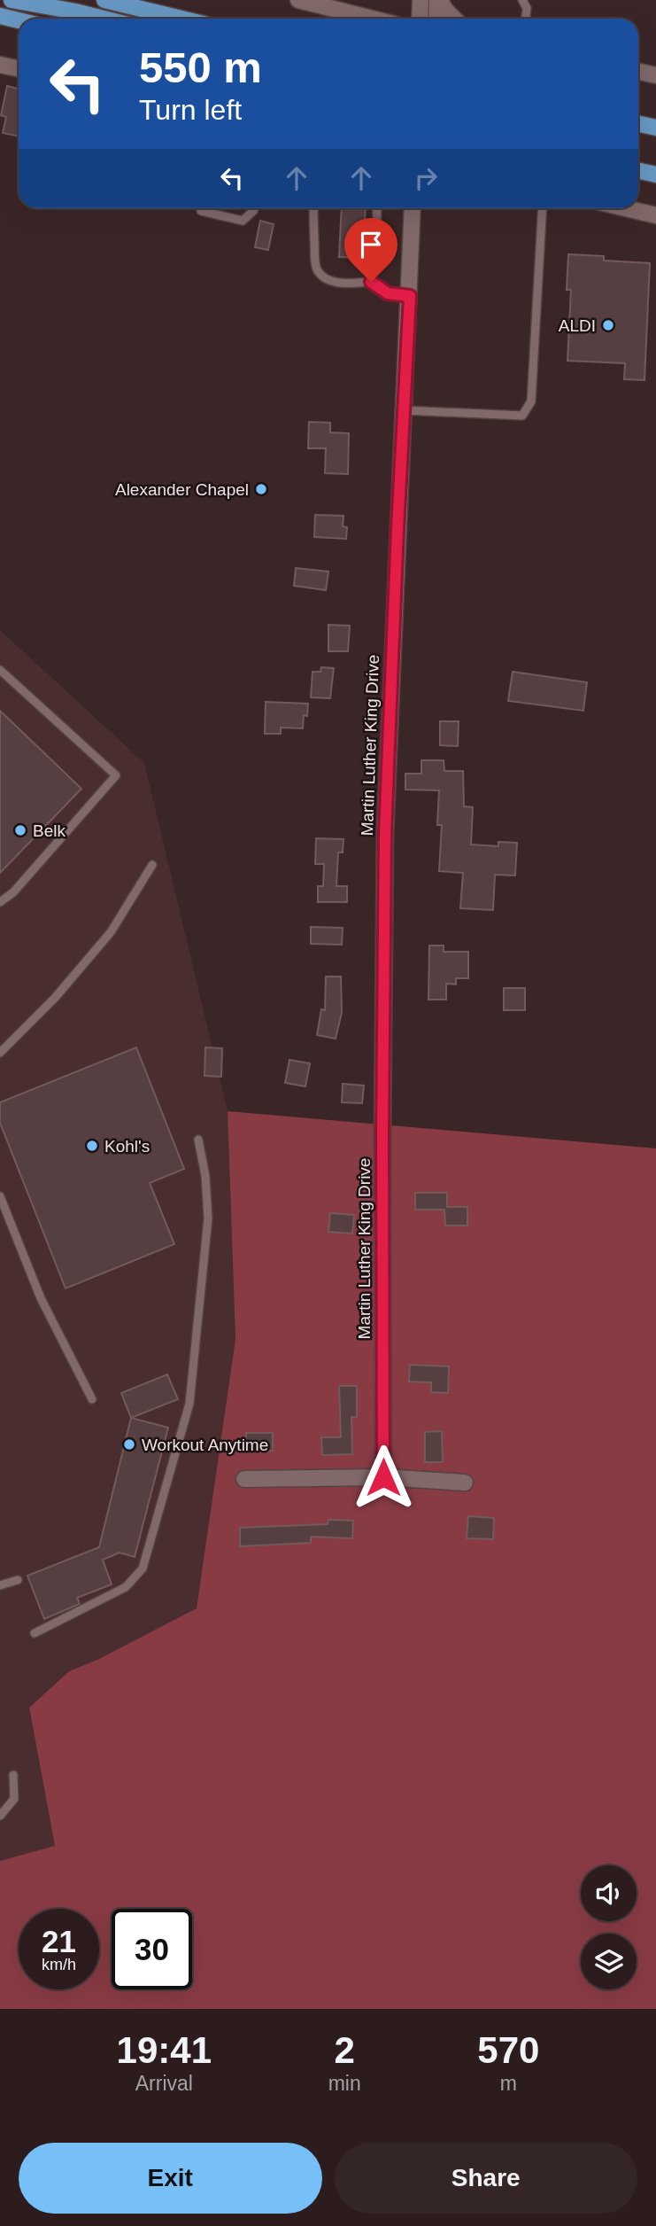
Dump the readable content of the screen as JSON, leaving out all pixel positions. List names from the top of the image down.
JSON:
{
  "streets": {
    "street": ["Martin Luther King Drive"]
  },
  "places": [
    "ALDI",
    "Alexander Chapel",
    "Belk",
    "Kohl's",
    "Workout Anytime"
  ],
  "page": {
    "turn": ["550 m", "Turn left"],
    "speed": "21 km/h",
    "limit": "30",
    "eta": [
      "19:41",
      "Arrival",
      "2",
      "min",
      "570",
      "m"
    ],
    "buttons": ["Exit", "Share"]
  }
}
